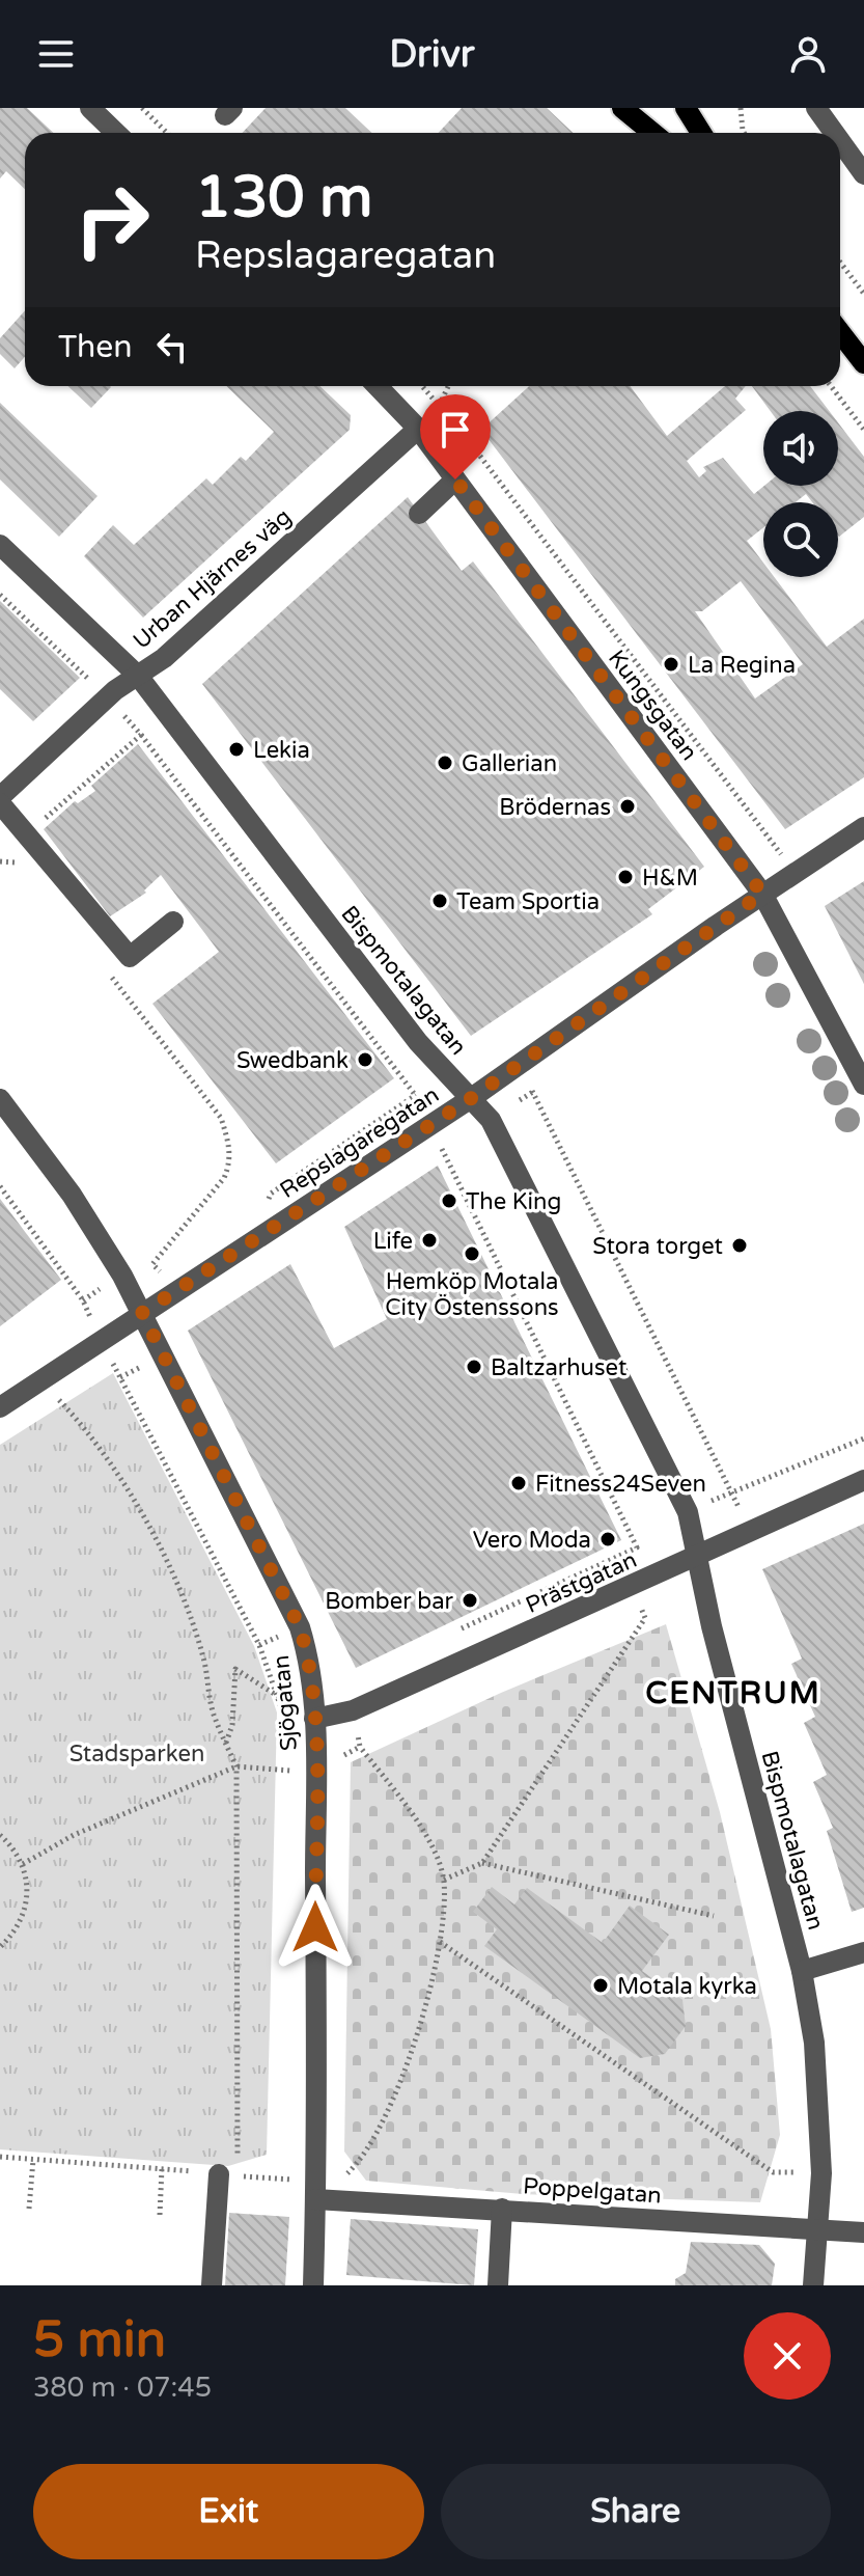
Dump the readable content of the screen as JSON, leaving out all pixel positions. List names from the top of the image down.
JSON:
{
  "streets": {
    "street": [
      "Urban Hjärnes väg",
      "Kungsgatan",
      "Bispmotalagatan",
      "Repslagaregatan",
      "Prästgatan",
      "Sjögatan",
      "Poppelgatan"
    ]
  },
  "crossings": [
    ["Urban Hjärnes väg", "Kungsgatan"],
    ["Urban Hjärnes väg", "Bispmotalagatan"],
    ["Kungsgatan", "Repslagaregatan"],
    ["Bispmotalagatan", "Repslagaregatan"],
    ["Bispmotalagatan", "Prästgatan"],
    ["Bispmotalagatan", "Poppelgatan"],
    ["Repslagaregatan", "Sjögatan"],
    ["Prästgatan", "Sjögatan"],
    ["Sjögatan", "Poppelgatan"]
  ],
  "districts": ["CENTRUM"],
  "parks": ["Stadsparken"],
  "places": [
    "La Regina",
    "Lekia",
    "Gallerian",
    "Brödernas",
    "H&M",
    "Team Sportia",
    "Swedbank",
    "The King",
    "Life",
    "Stora torget",
    "Hemköp Motala City Östenssons",
    "Baltzarhuset",
    "Fitness24Seven",
    "Vero Moda",
    "Bomber bar",
    "Motala kyrka"
  ],
  "page": {
    "header": "Drivr",
    "turn": ["130 m", "Repslagaregatan"],
    "then": "Then",
    "heading": ["5 min", "380 m · 07:45"],
    "buttons": ["Exit", "Share"]
  }
}
